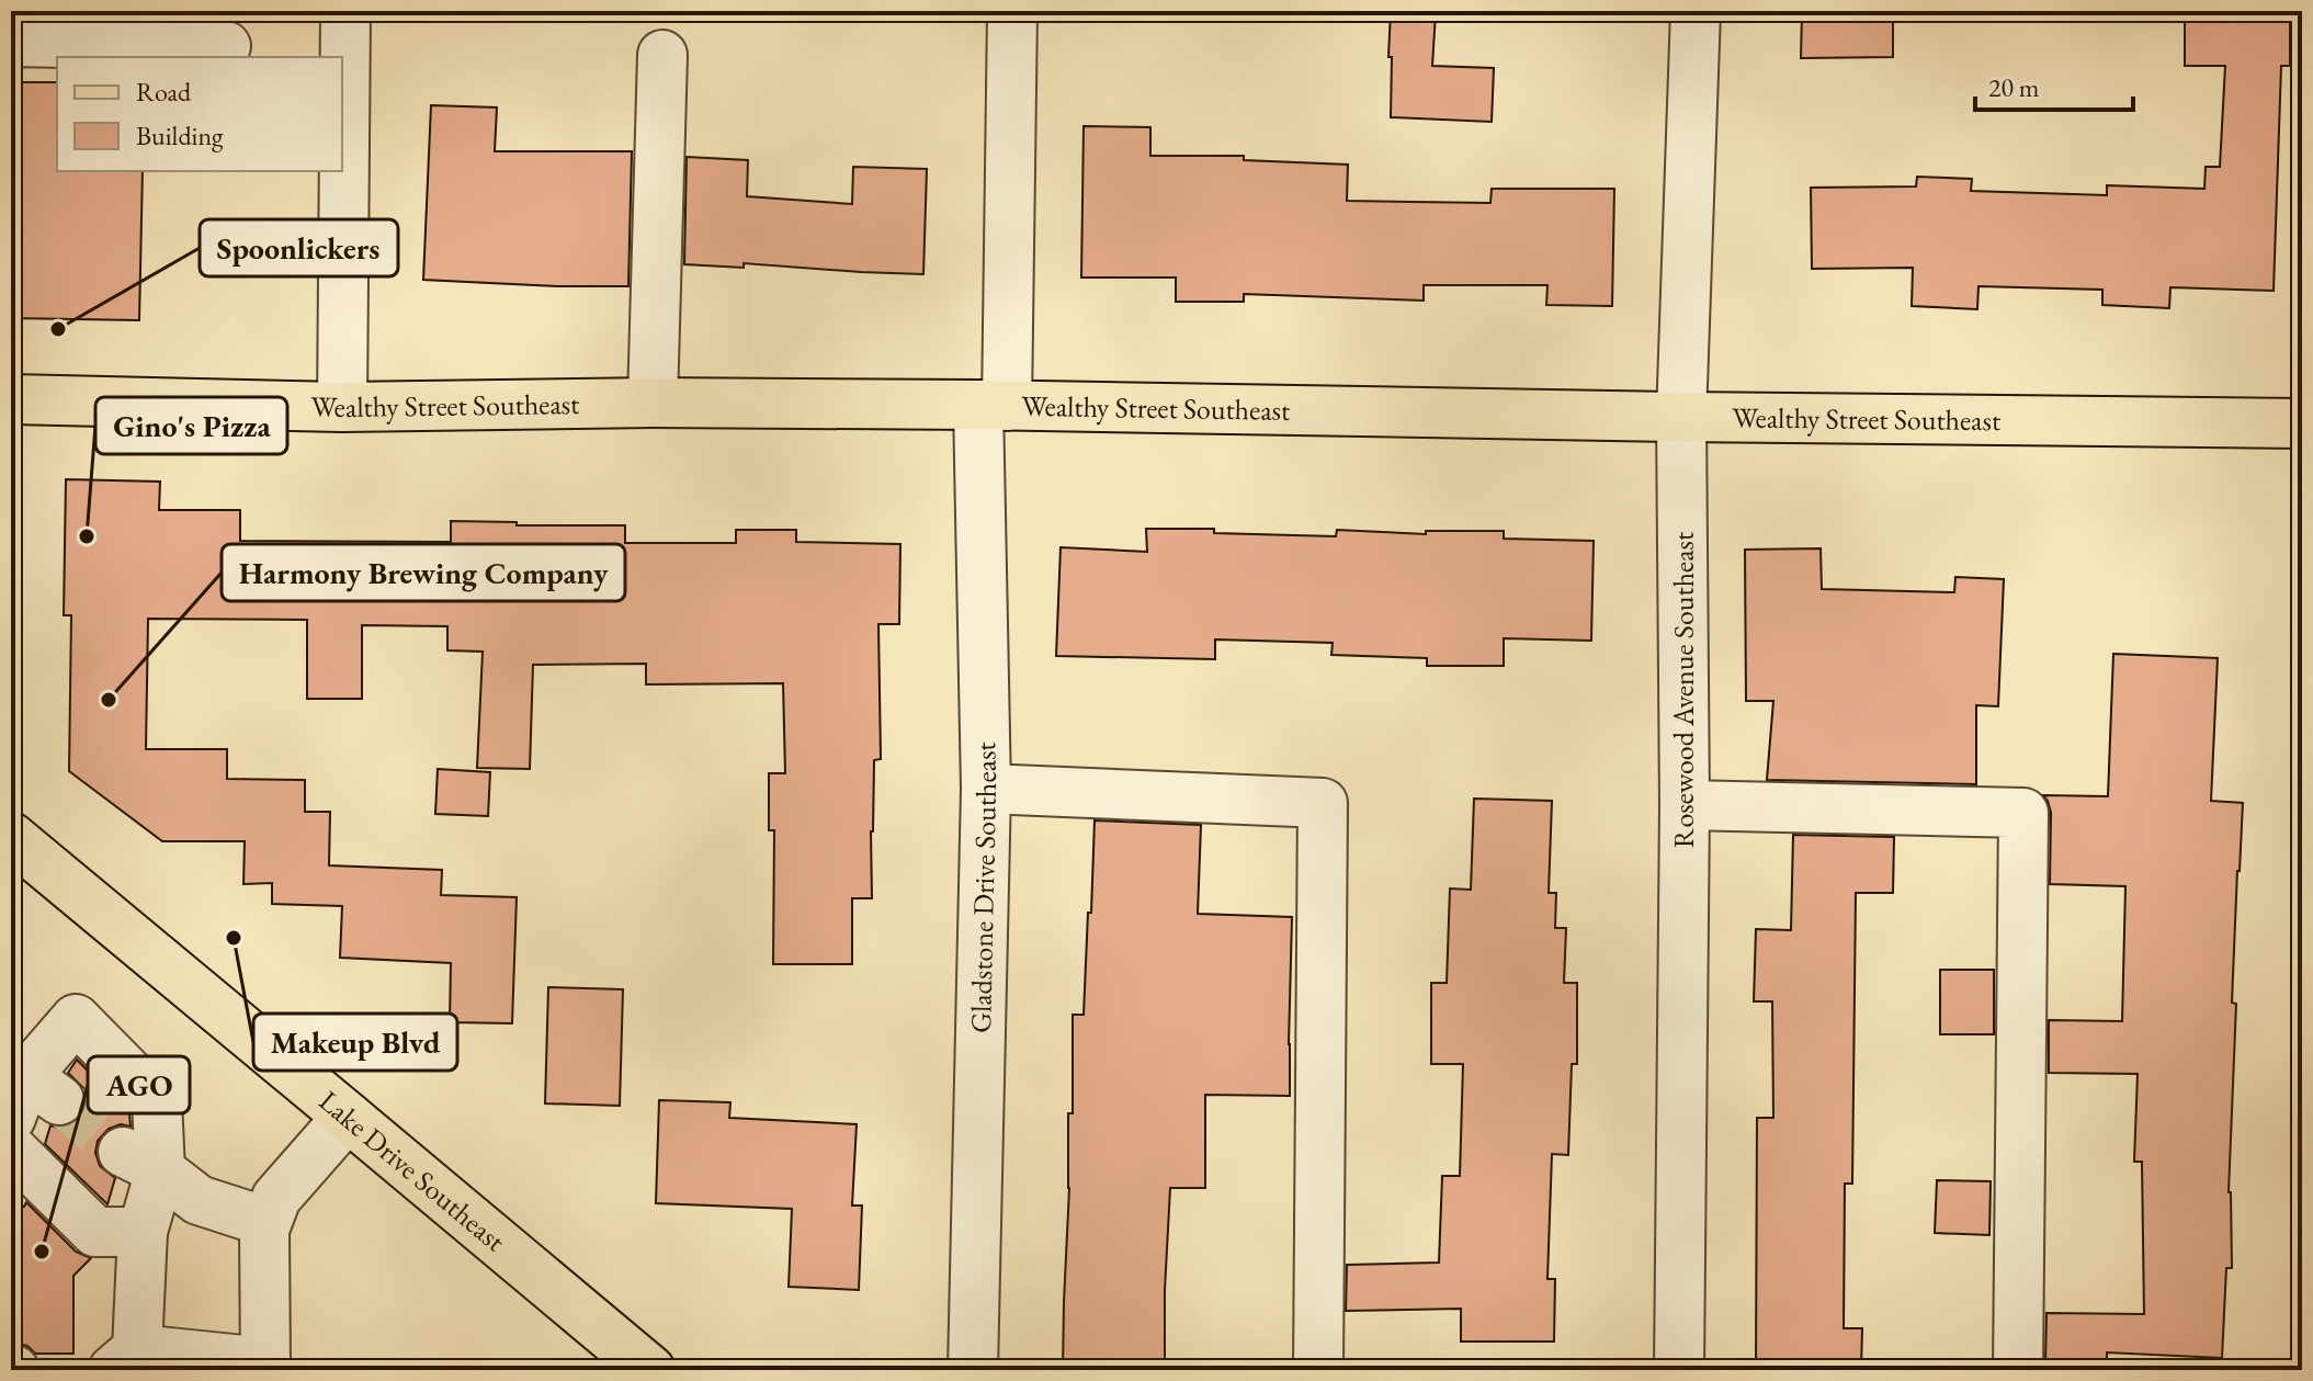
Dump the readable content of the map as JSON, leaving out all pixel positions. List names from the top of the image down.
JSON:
{
  "streets": {
    "main road": ["Wealthy Street Southeast", "Lake Drive Southeast"],
    "street": ["Rosewood Avenue Southeast", "Gladstone Drive Southeast"]
  },
  "crossings": [
    ["Wealthy Street Southeast", "Rosewood Avenue Southeast"],
    ["Wealthy Street Southeast", "Gladstone Drive Southeast"]
  ],
  "places": [
    "Spoonlickers",
    "Gino's Pizza",
    "Harmony Brewing Company",
    "Makeup Blvd",
    "AGO"
  ],
  "legend": ["Road", "Building"],
  "scale_bar": "20 m"
}
